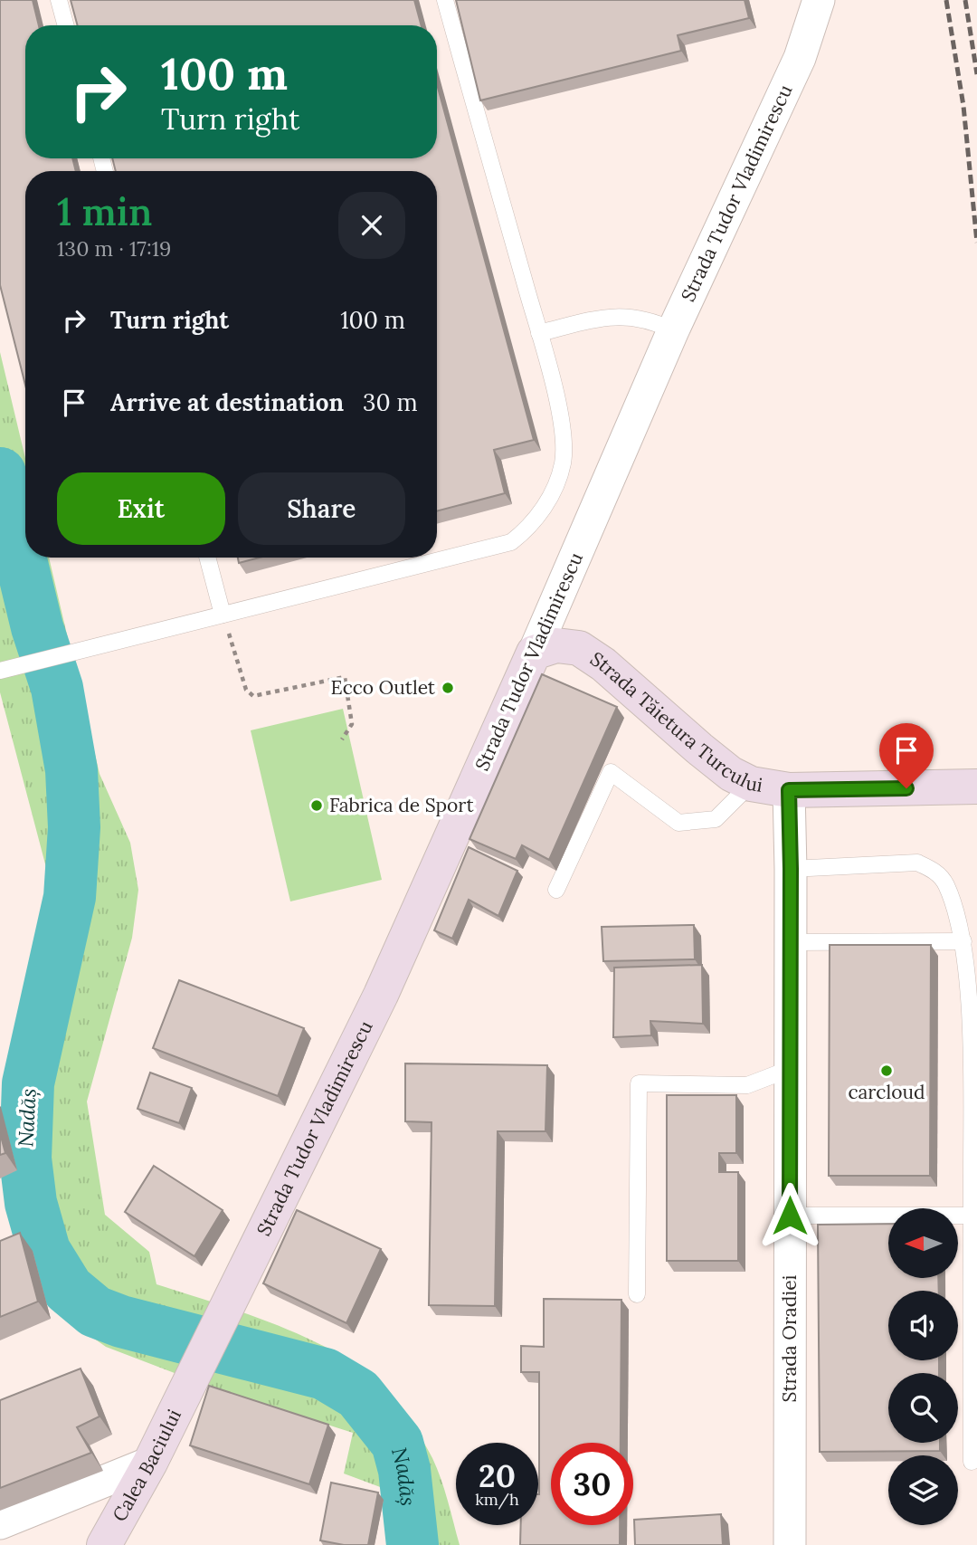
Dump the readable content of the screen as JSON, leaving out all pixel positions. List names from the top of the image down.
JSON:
{
  "streets": {
    "main road": ["Strada Tudor Vladimirescu", "Strada Tăietura Turcului", "Calea Baciului"],
    "street": ["Strada Oradiei"]
  },
  "crossings": [
    ["Strada Tudor Vladimirescu", "Strada Tăietura Turcului"],
    ["Strada Tudor Vladimirescu", "Calea Baciului"],
    ["Strada Tăietura Turcului", "Strada Oradiei"]
  ],
  "water": ["Nadăș"],
  "places": ["Ecco Outlet", "Fabrica de Sport", "carcloud"],
  "north": "left",
  "page": {
    "turn": ["100 m", "Turn right"],
    "heading": ["1 min", "130 m · 17:19"],
    "list": [
      {
        "name": "Turn right",
        "value": "100 m"
      },
      {
        "name": "Arrive at destination",
        "value": "30 m"
      }
    ],
    "buttons": ["Exit", "Share"],
    "speed": "20 km/h",
    "limit": "30"
  }
}
